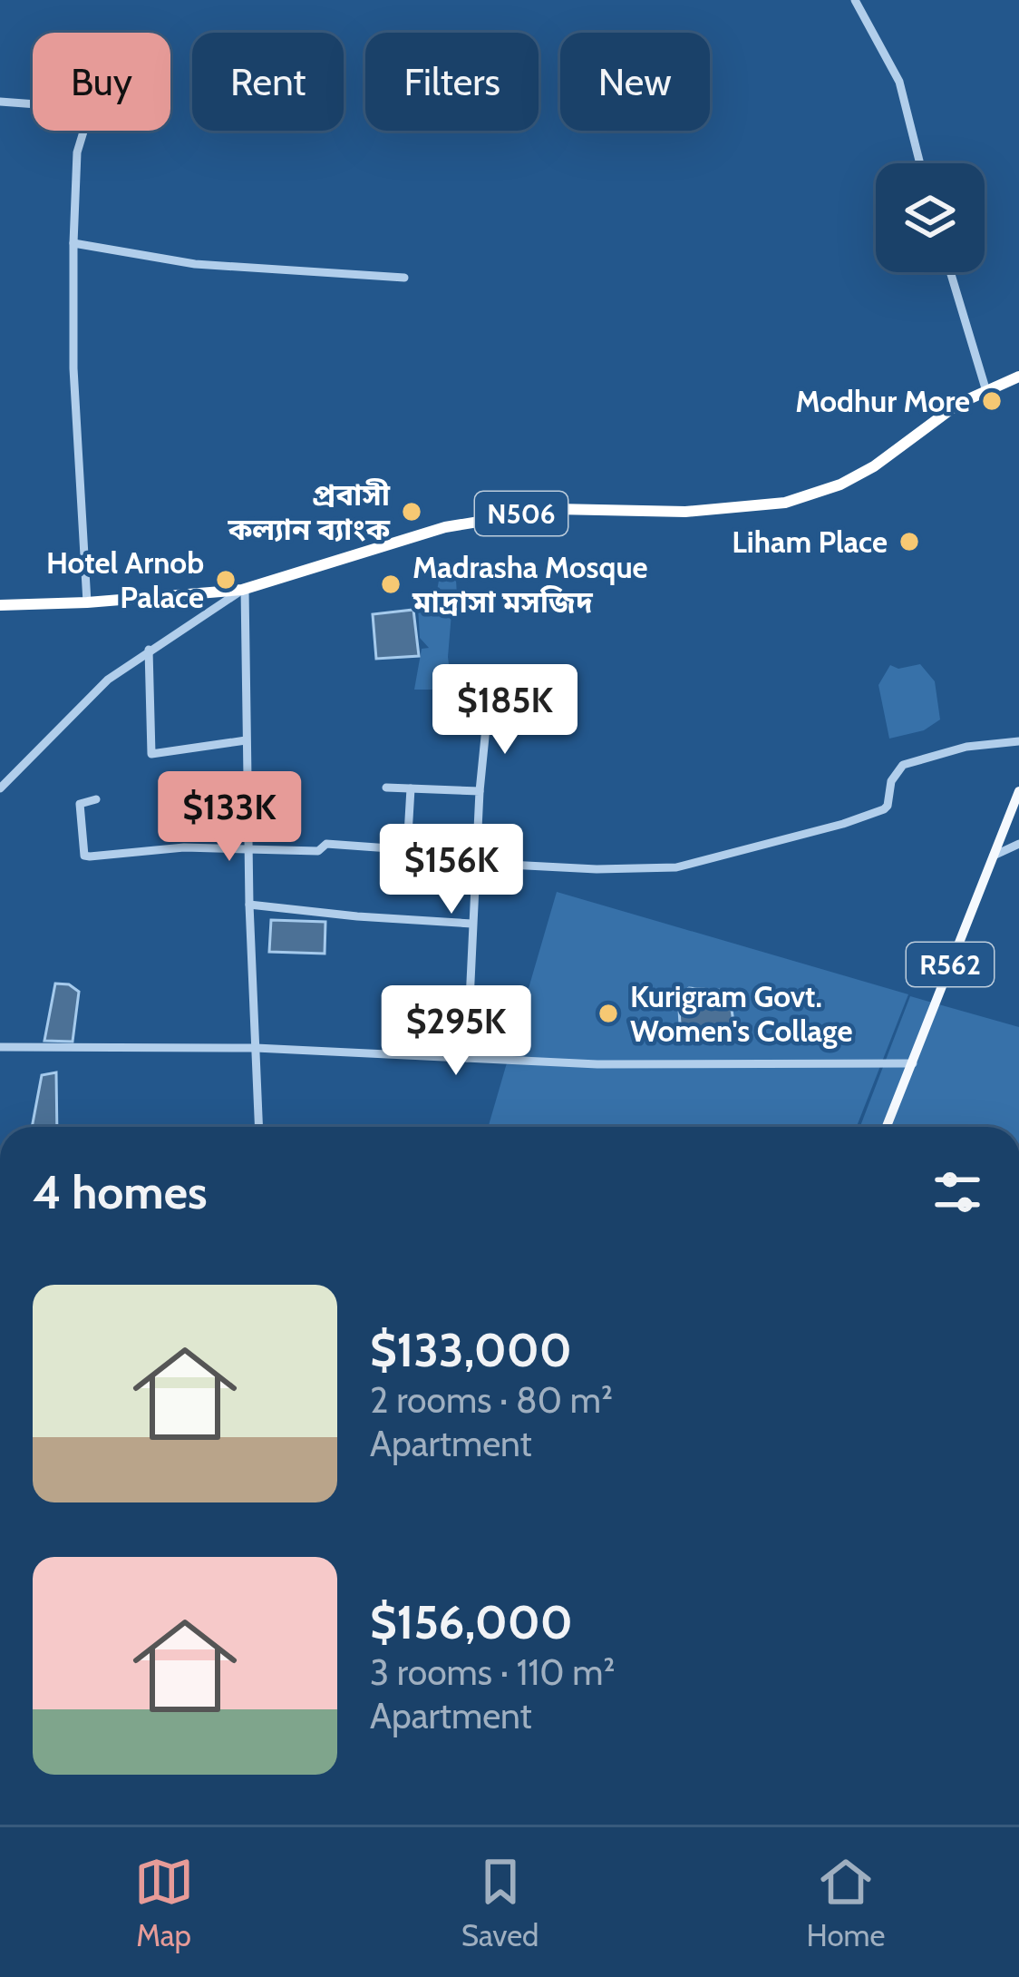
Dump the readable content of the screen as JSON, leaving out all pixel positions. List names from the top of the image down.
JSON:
{
  "streets": {
    "highway": ["N506"],
    "main road": ["R562"]
  },
  "places": [
    "Modhur More",
    "প্রবাসী কল্যান ব্যাংক",
    "Liham Place",
    "Hotel Arnob Palace",
    "Madrasha Mosque মাদ্রাসা মসজিদ",
    "Kurigram Govt. Women's Collage"
  ],
  "page": {
    "chip": [
      "Buy",
      "Rent",
      "Filters",
      "New"
    ],
    "price": [
      "$185K",
      "$133K",
      "$156K",
      "$295K"
    ],
    "heading": "4 homes",
    "list": [
      {
        "name": "$133,000",
        "note": "2 rooms · 80 m² · Apartment"
      },
      {
        "name": "$156,000",
        "note": "3 rooms · 110 m² · Apartment"
      }
    ],
    "tabs": ["Map", "Saved", "Home"]
  }
}
